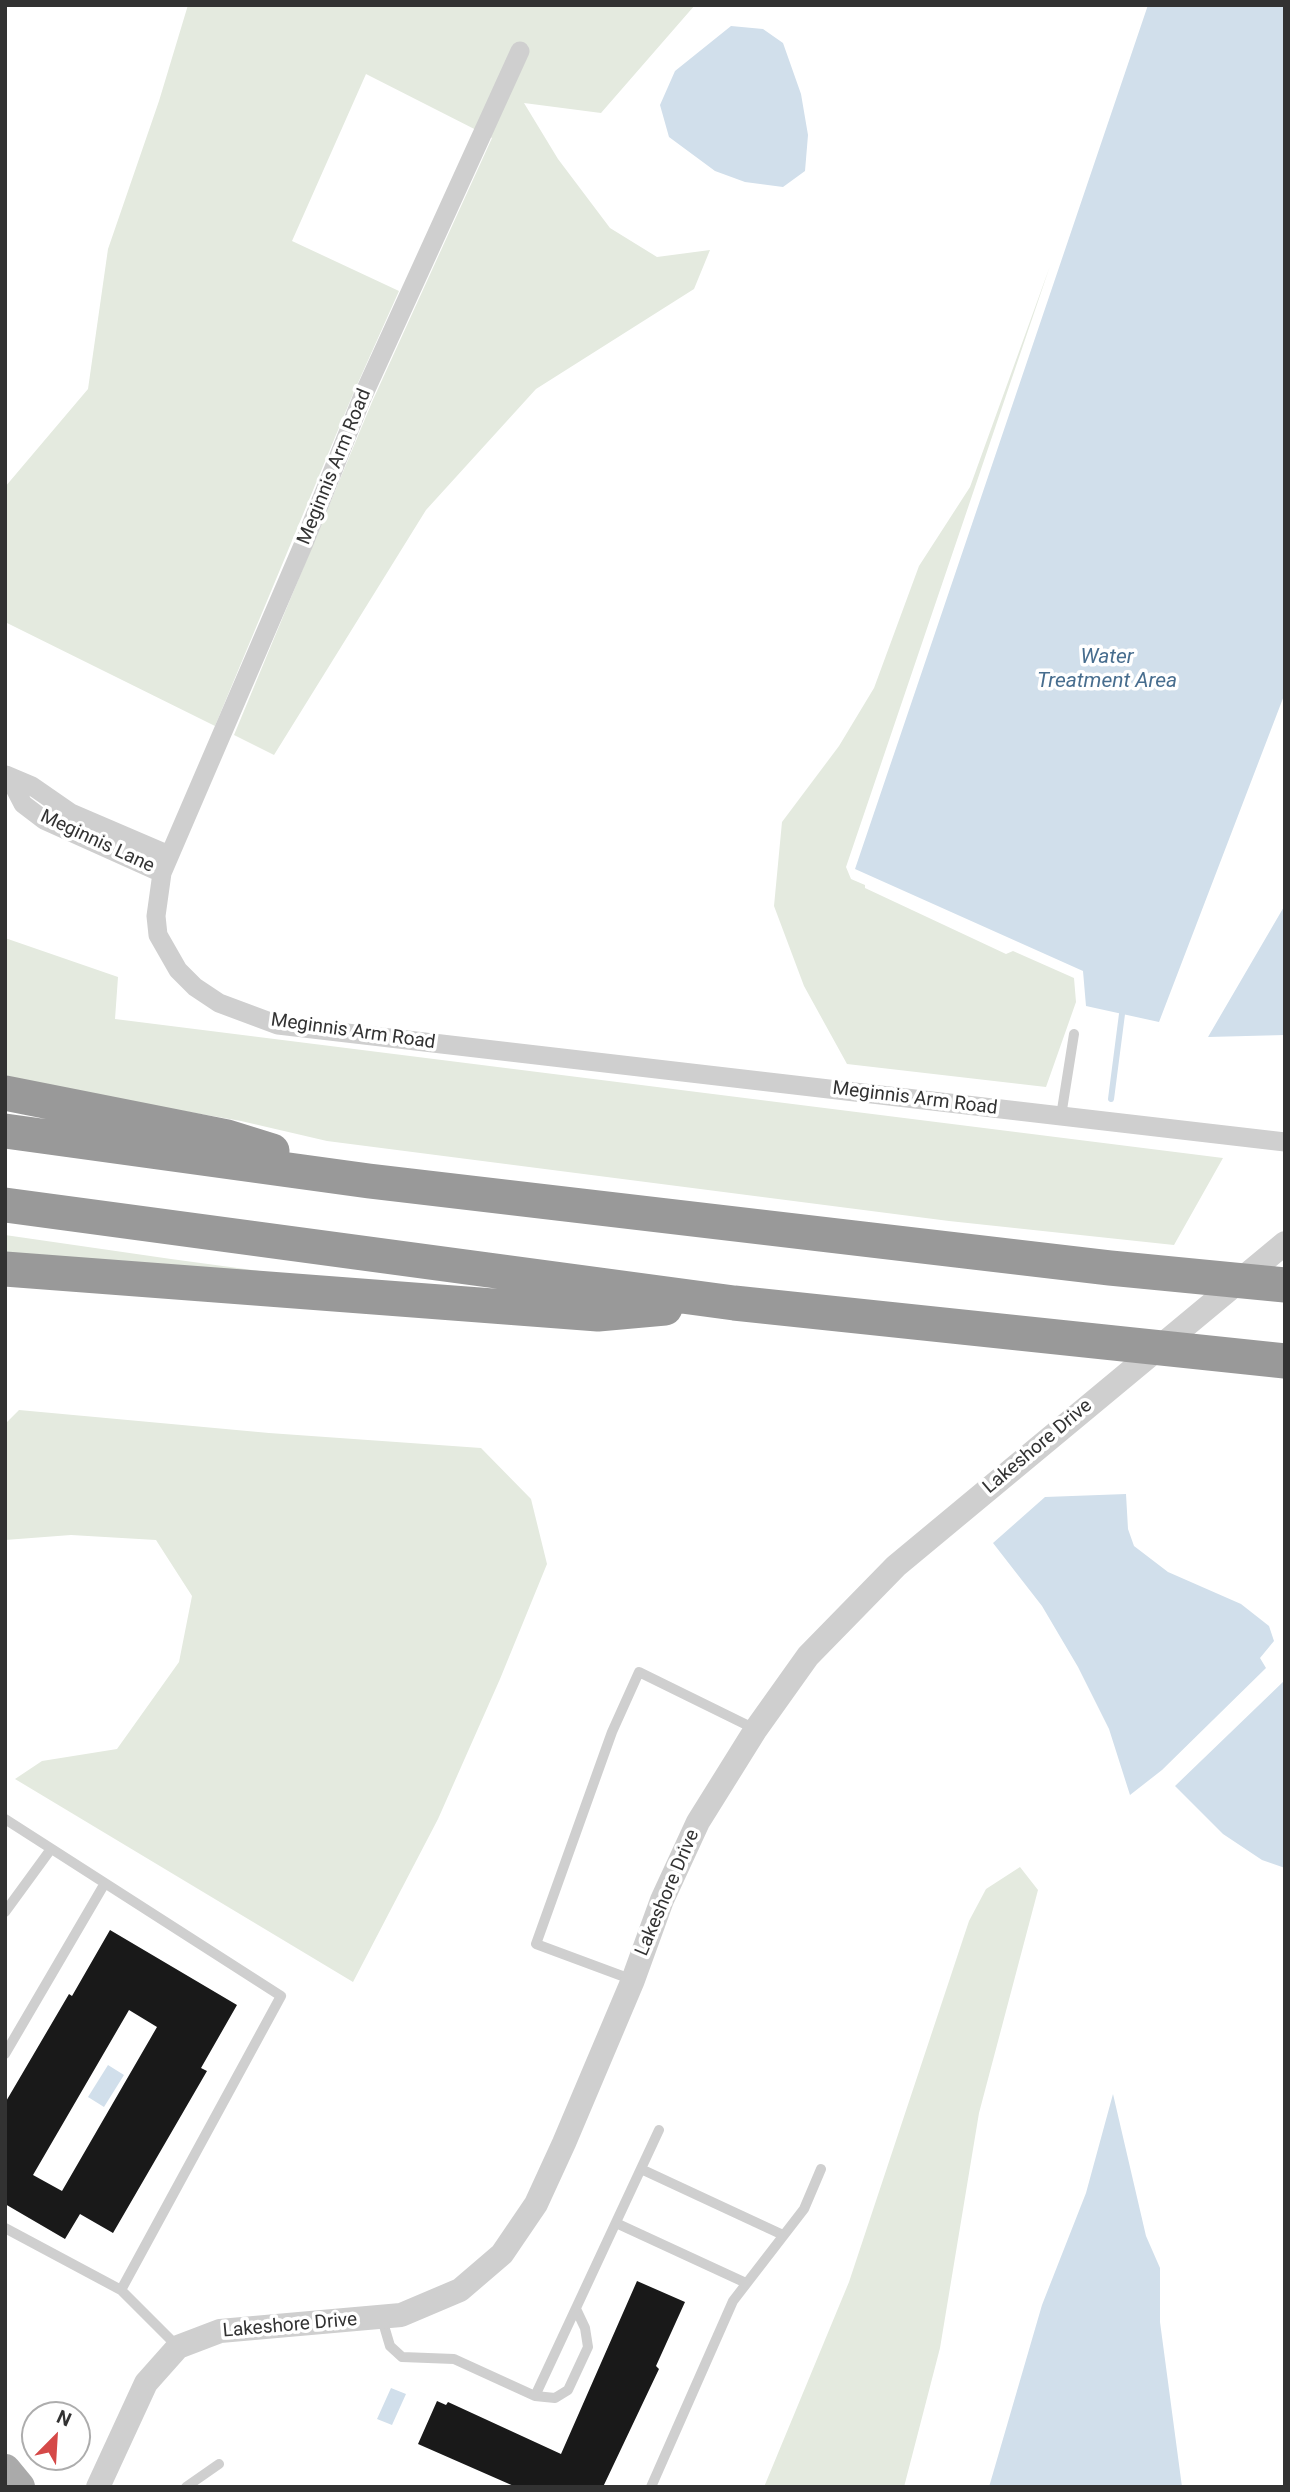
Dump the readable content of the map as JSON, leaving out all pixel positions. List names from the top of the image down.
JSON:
{
  "streets": {
    "street": ["Meginnis Arm Road", "Meginnis Lane", "Lakeshore Drive"]
  },
  "crossings": [
    ["Meginnis Arm Road", "Meginnis Lane"]
  ],
  "water": ["Water Treatment Area"],
  "north": "top right"
}
